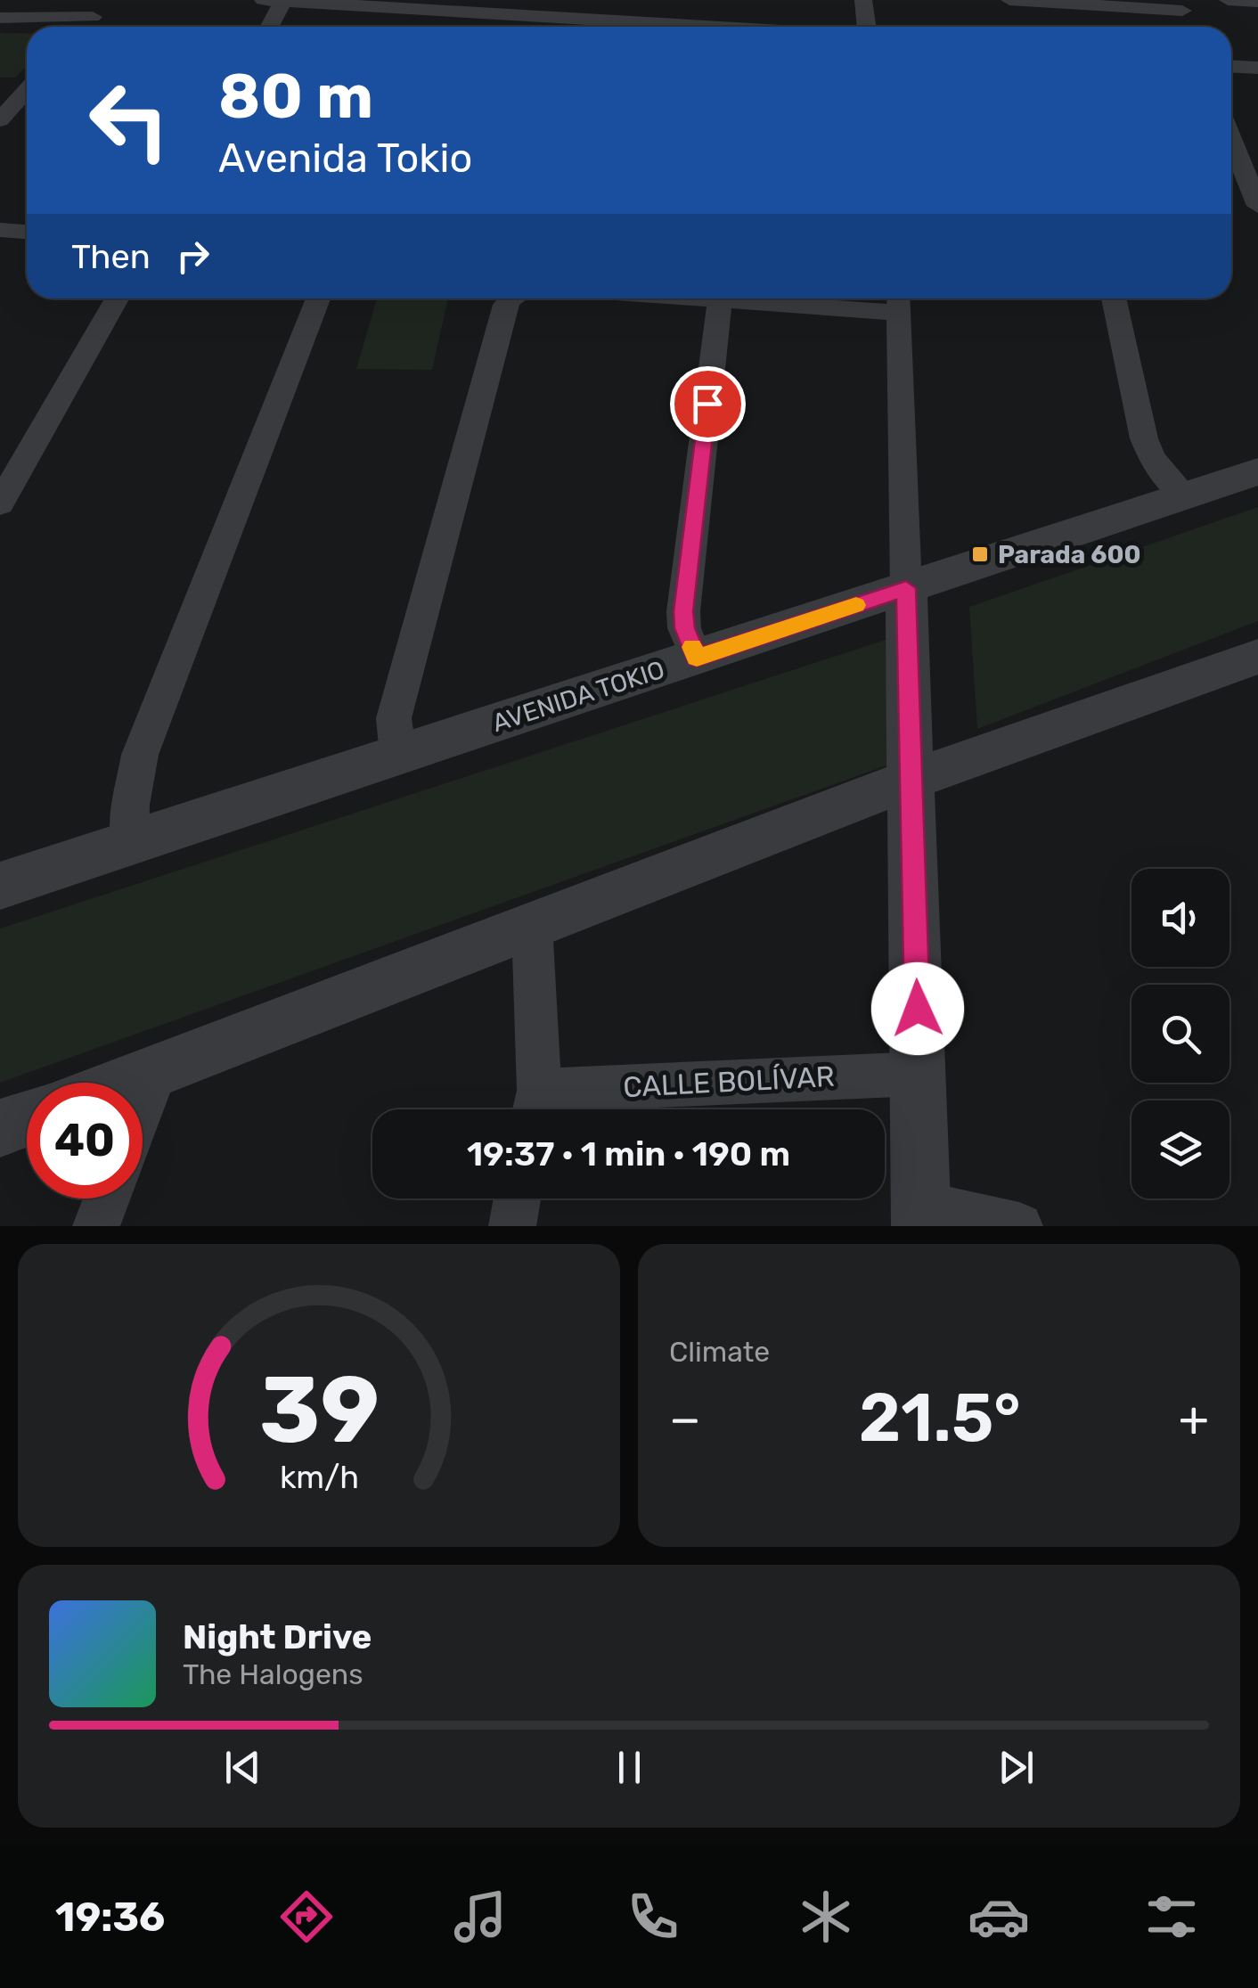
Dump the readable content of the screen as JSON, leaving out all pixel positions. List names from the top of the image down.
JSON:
{
  "streets": {
    "street": ["AVENIDA TOKIO", "CALLE BOLÍVAR"]
  },
  "places": {
    "transit": ["Parada 600"]
  },
  "page": {
    "turn": ["80 m", "Avenida Tokio"],
    "then": "Then",
    "limit": "40",
    "trip": "19:37 · 1 min · 190 m",
    "tile": "Climate",
    "heat": ["−", "21.5°", "+"],
    "song": ["Night Drive", "The Halogens"],
    "tabs": "19:36",
    "gauge": ["39", "km/h"]
  }
}
